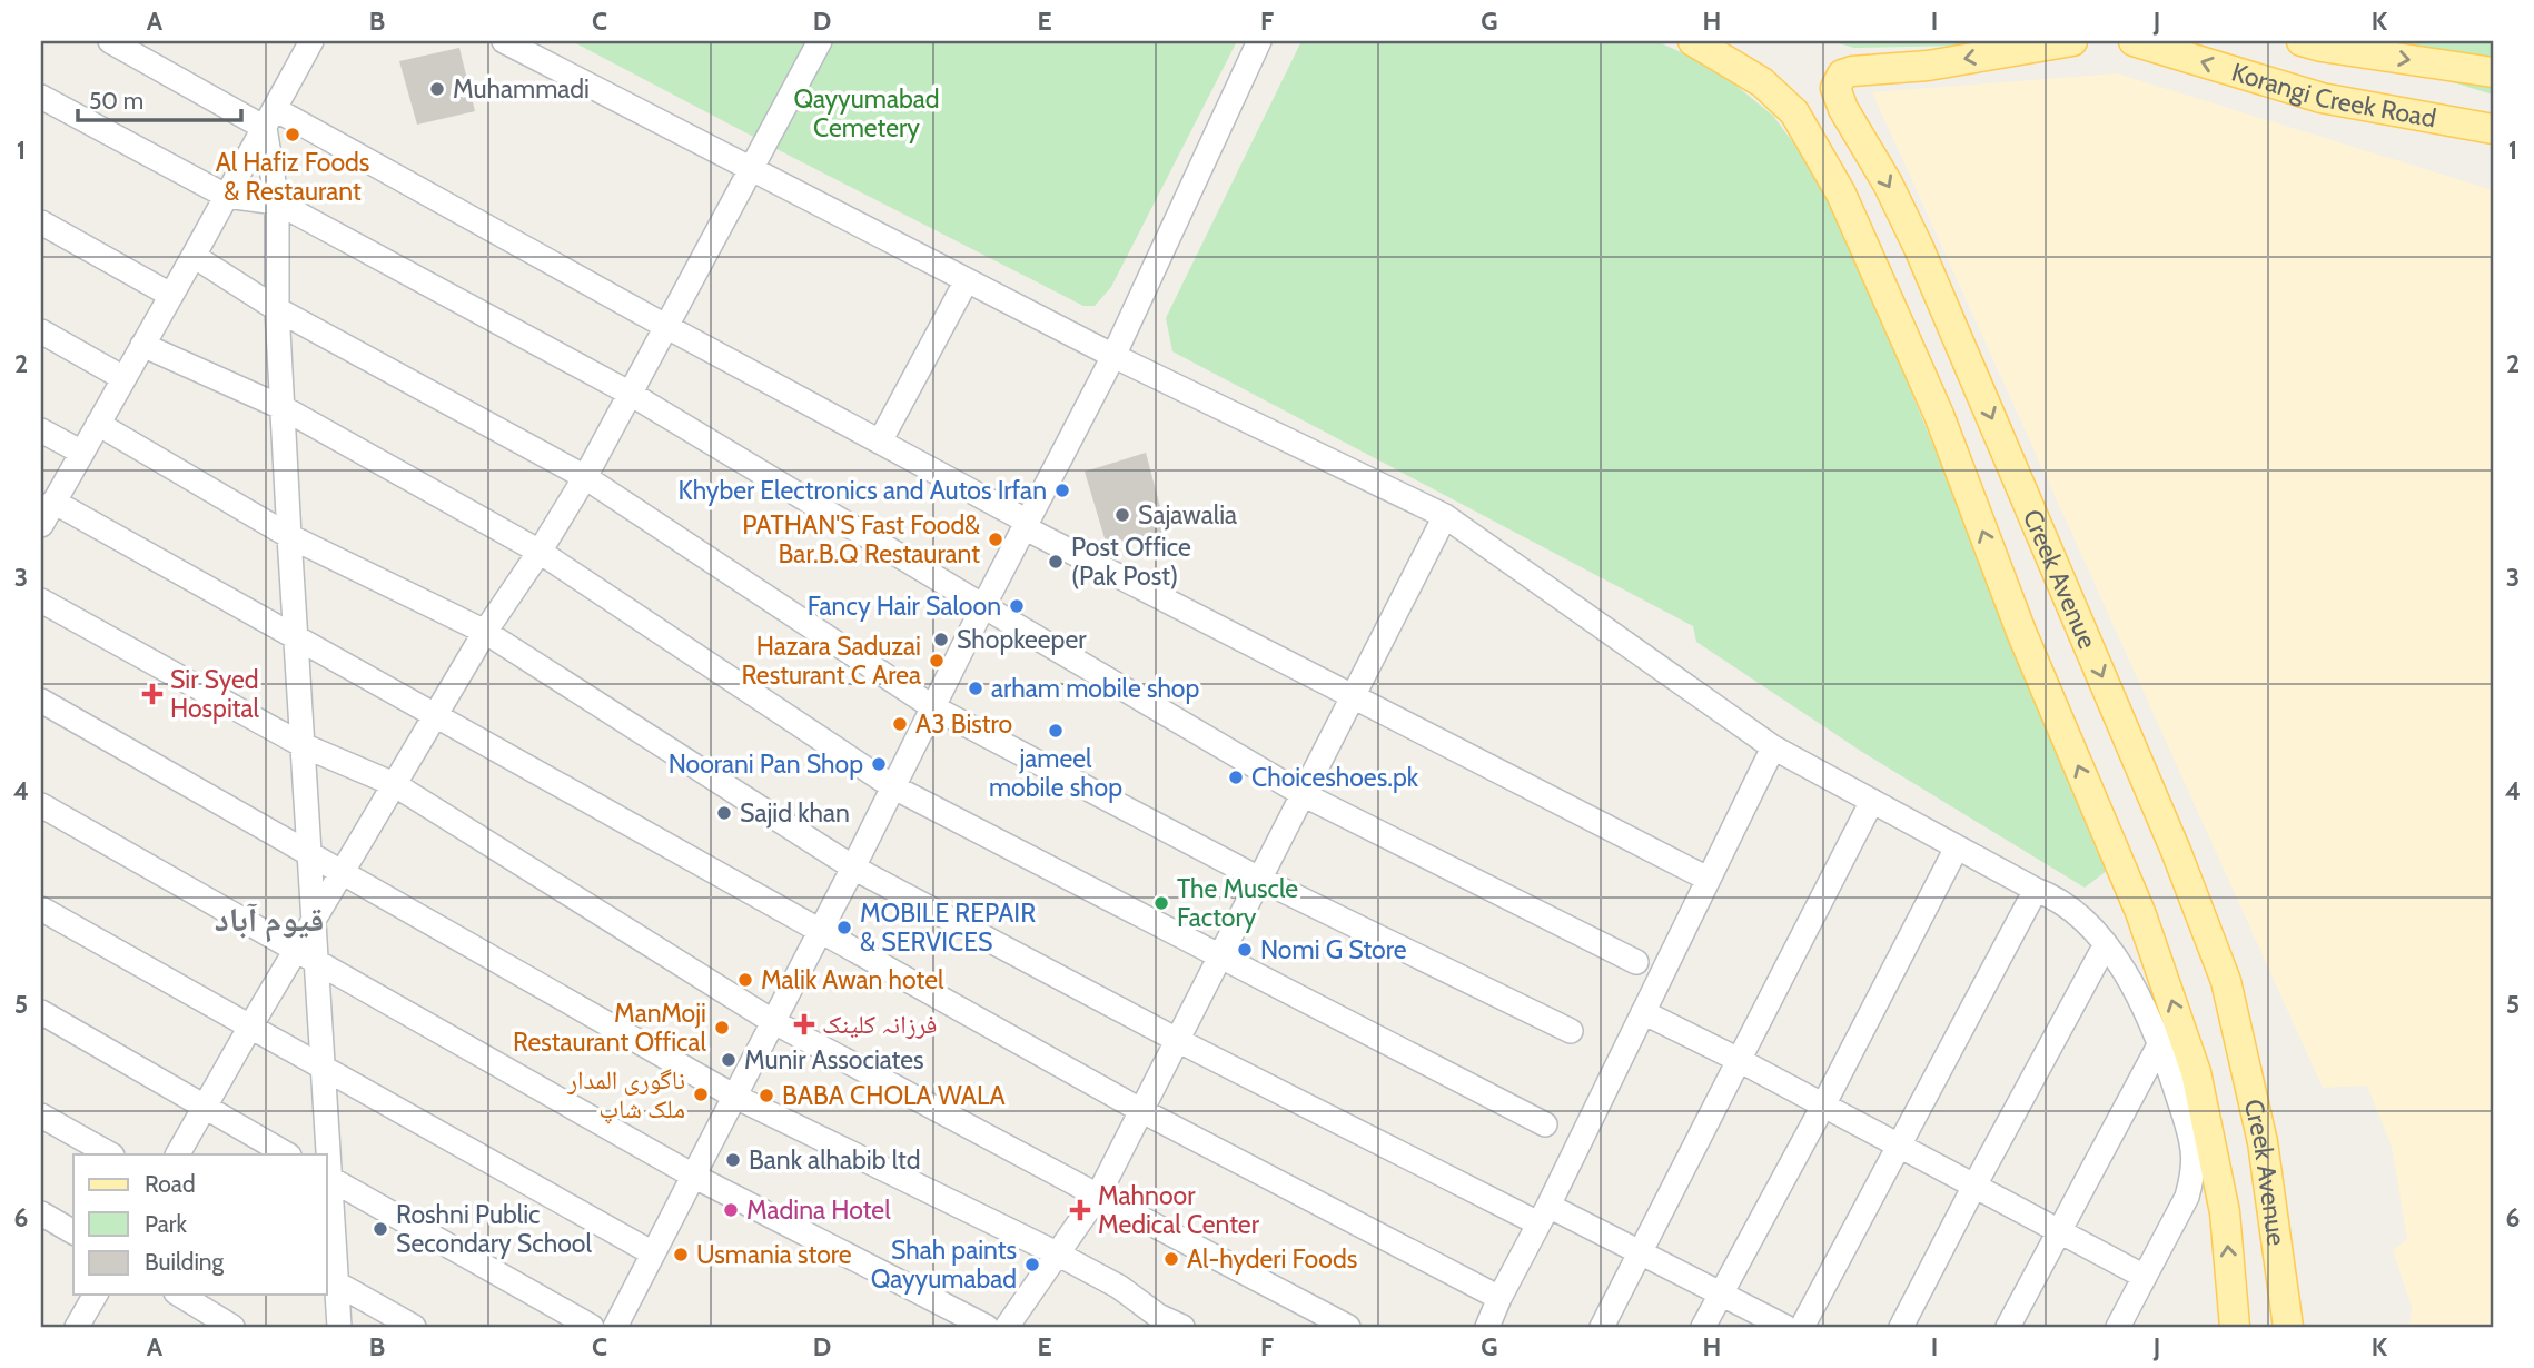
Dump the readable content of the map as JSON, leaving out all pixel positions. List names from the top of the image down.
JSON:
{
  "streets": {
    "main road": ["Korangi Creek Road", "Creek Avenue"]
  },
  "districts": ["قیوم آباد"],
  "parks": ["Qayyumabad Cemetery"],
  "places": {
    "other": [
      "Muhammadi",
      "Al Hafiz Foods & Restaurant",
      "Khyber Electronics and Autos Irfan",
      "Sajawalia",
      "PATHAN'S Fast Food& Bar.B.Q Restaurant",
      "Post Office (Pak Post)",
      "Fancy Hair Saloon",
      "Shopkeeper",
      "Hazara Saduzai Resturant C Area",
      "arham mobile shop",
      "A3 Bistro",
      "jameel mobile shop",
      "Noorani Pan Shop",
      "Choiceshoes.pk",
      "Sajid khan",
      "The Muscle Factory",
      "MOBILE REPAIR & SERVICES",
      "Nomi G Store",
      "Malik Awan hotel",
      "ManMoji Restaurant Offical",
      "Munir Associates",
      "ناگوری المدار ملک شاپ",
      "BABA CHOLA WALA",
      "Bank alhabib ltd",
      "Madina Hotel",
      "Roshni Public Secondary School",
      "Usmania store",
      "Al-hyderi Foods",
      "Shah paints Qayyumabad"
    ],
    "health": ["Sir Syed Hospital", "فرزانہ کلینک", "Mahnoor Medical Center"]
  },
  "legend": ["Road", "Park", "Building"],
  "scale_bar": "50 m",
  "grid": {
    "columns": [
      "A",
      "B",
      "C",
      "D",
      "E",
      "F",
      "G",
      "H",
      "I",
      "J",
      "K"
    ],
    "rows": [
      "1",
      "2",
      "3",
      "4",
      "5",
      "6"
    ]
  }
}
